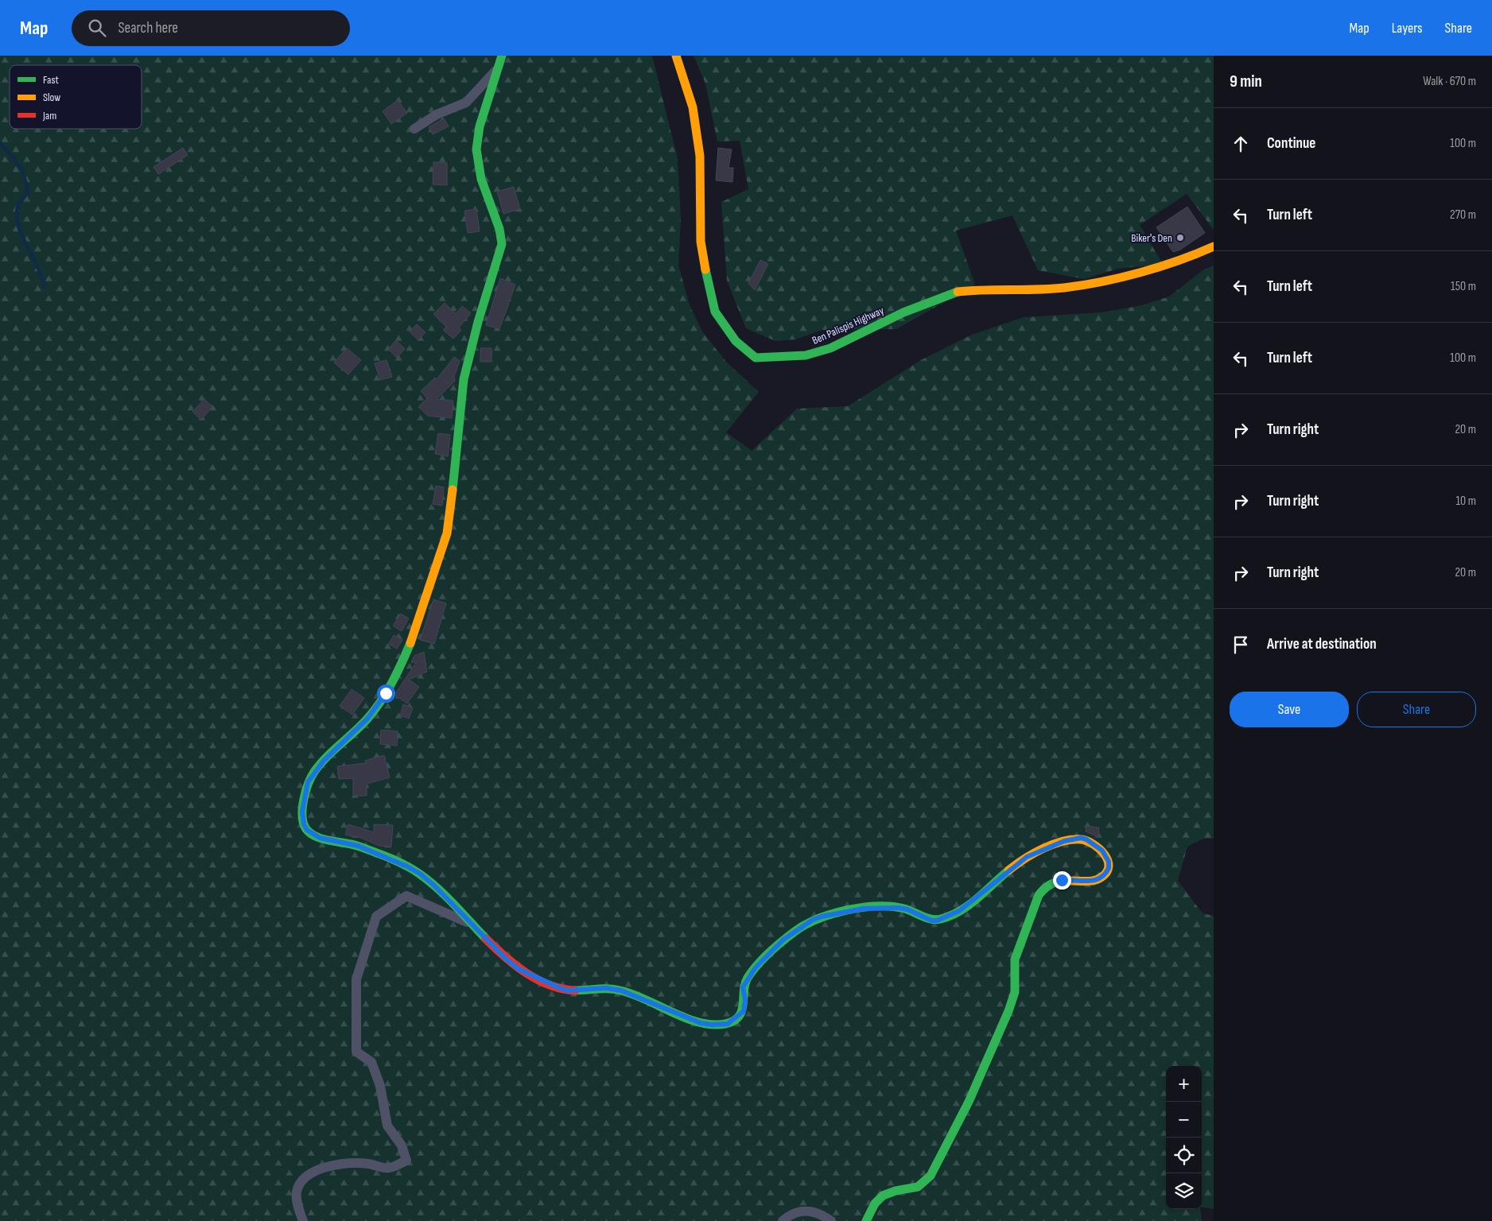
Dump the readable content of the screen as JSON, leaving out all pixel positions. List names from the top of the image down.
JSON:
{
  "streets": {
    "street": ["Ben Palispis Highway"]
  },
  "places": ["Biker's Den"],
  "legend": ["Fast", "Slow", "Jam"],
  "page": {
    "header": "Map",
    "search": "Search here",
    "nav": ["Map", "Layers", "Share"],
    "heading": ["9 min", "Walk · 670 m"],
    "list": [
      ["Continue", "100 m"],
      ["Turn left", "270 m"],
      ["Turn left", "150 m"],
      ["Turn left", "100 m"],
      ["Turn right", "20 m"],
      ["Turn right", "10 m"],
      ["Turn right", "20 m"],
      "Arrive at destination"
    ],
    "buttons": ["Save", "Share"],
    "map_buttons": ["+", "−"]
  }
}
